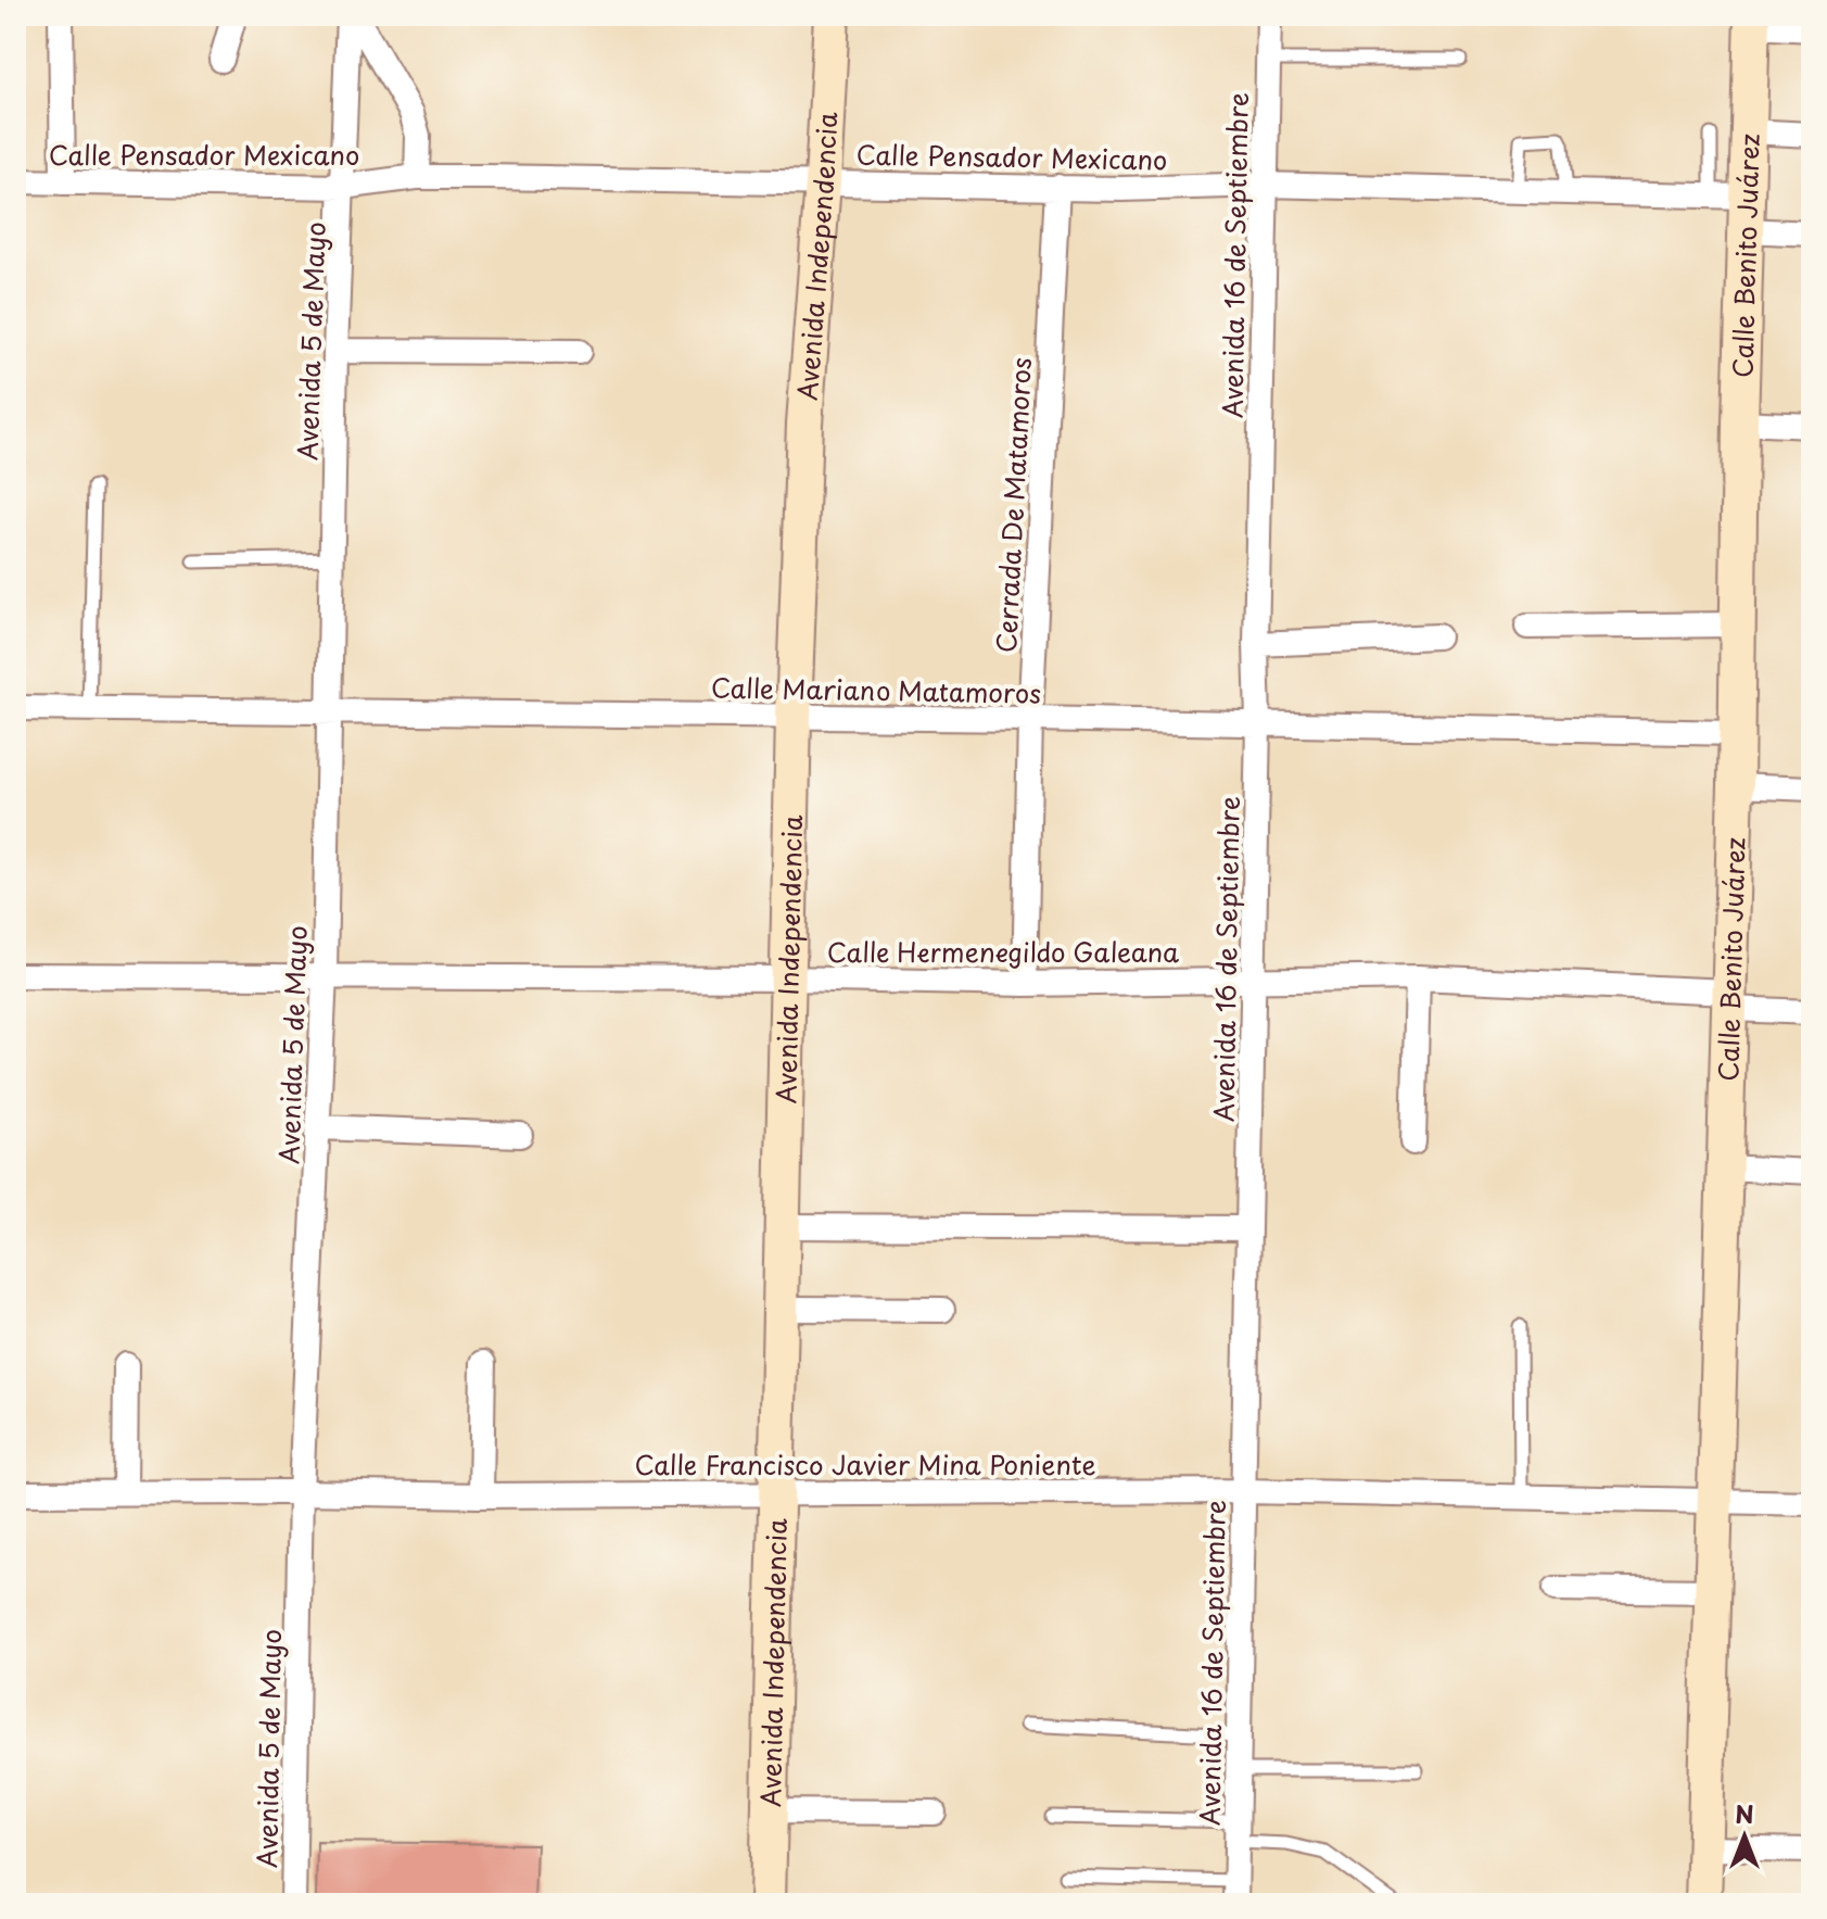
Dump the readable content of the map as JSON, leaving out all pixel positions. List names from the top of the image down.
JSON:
{
  "streets": {
    "main road": ["Avenida Independencia", "Calle Benito Juárez"],
    "street": [
      "Calle Pensador Mexicano",
      "Avenida 16 de Septiembre",
      "Avenida 5 de Mayo",
      "Cerrada De Matamoros",
      "Calle Mariano Matamoros",
      "Calle Hermenegildo Galeana",
      "Calle Francisco Javier Mina Poniente"
    ]
  },
  "crossings": [
    ["Calle Pensador Mexicano", "Avenida 16 de Septiembre"],
    ["Calle Pensador Mexicano", "Avenida Independencia"],
    ["Calle Pensador Mexicano", "Calle Benito Juárez"],
    ["Calle Pensador Mexicano", "Avenida 5 de Mayo"],
    ["Calle Pensador Mexicano", "Cerrada De Matamoros"],
    ["Avenida 16 de Septiembre", "Calle Mariano Matamoros"],
    ["Avenida 16 de Septiembre", "Calle Hermenegildo Galeana"],
    ["Avenida 16 de Septiembre", "Calle Francisco Javier Mina Poniente"],
    ["Avenida Independencia", "Calle Mariano Matamoros"],
    ["Avenida Independencia", "Calle Hermenegildo Galeana"],
    ["Avenida Independencia", "Calle Francisco Javier Mina Poniente"],
    ["Calle Benito Juárez", "Calle Mariano Matamoros"],
    ["Calle Benito Juárez", "Calle Hermenegildo Galeana"],
    ["Calle Benito Juárez", "Calle Francisco Javier Mina Poniente"],
    ["Avenida 5 de Mayo", "Calle Mariano Matamoros"],
    ["Avenida 5 de Mayo", "Calle Hermenegildo Galeana"],
    ["Avenida 5 de Mayo", "Calle Francisco Javier Mina Poniente"],
    ["Cerrada De Matamoros", "Calle Mariano Matamoros"],
    ["Cerrada De Matamoros", "Calle Hermenegildo Galeana"]
  ],
  "north": "top"
}
